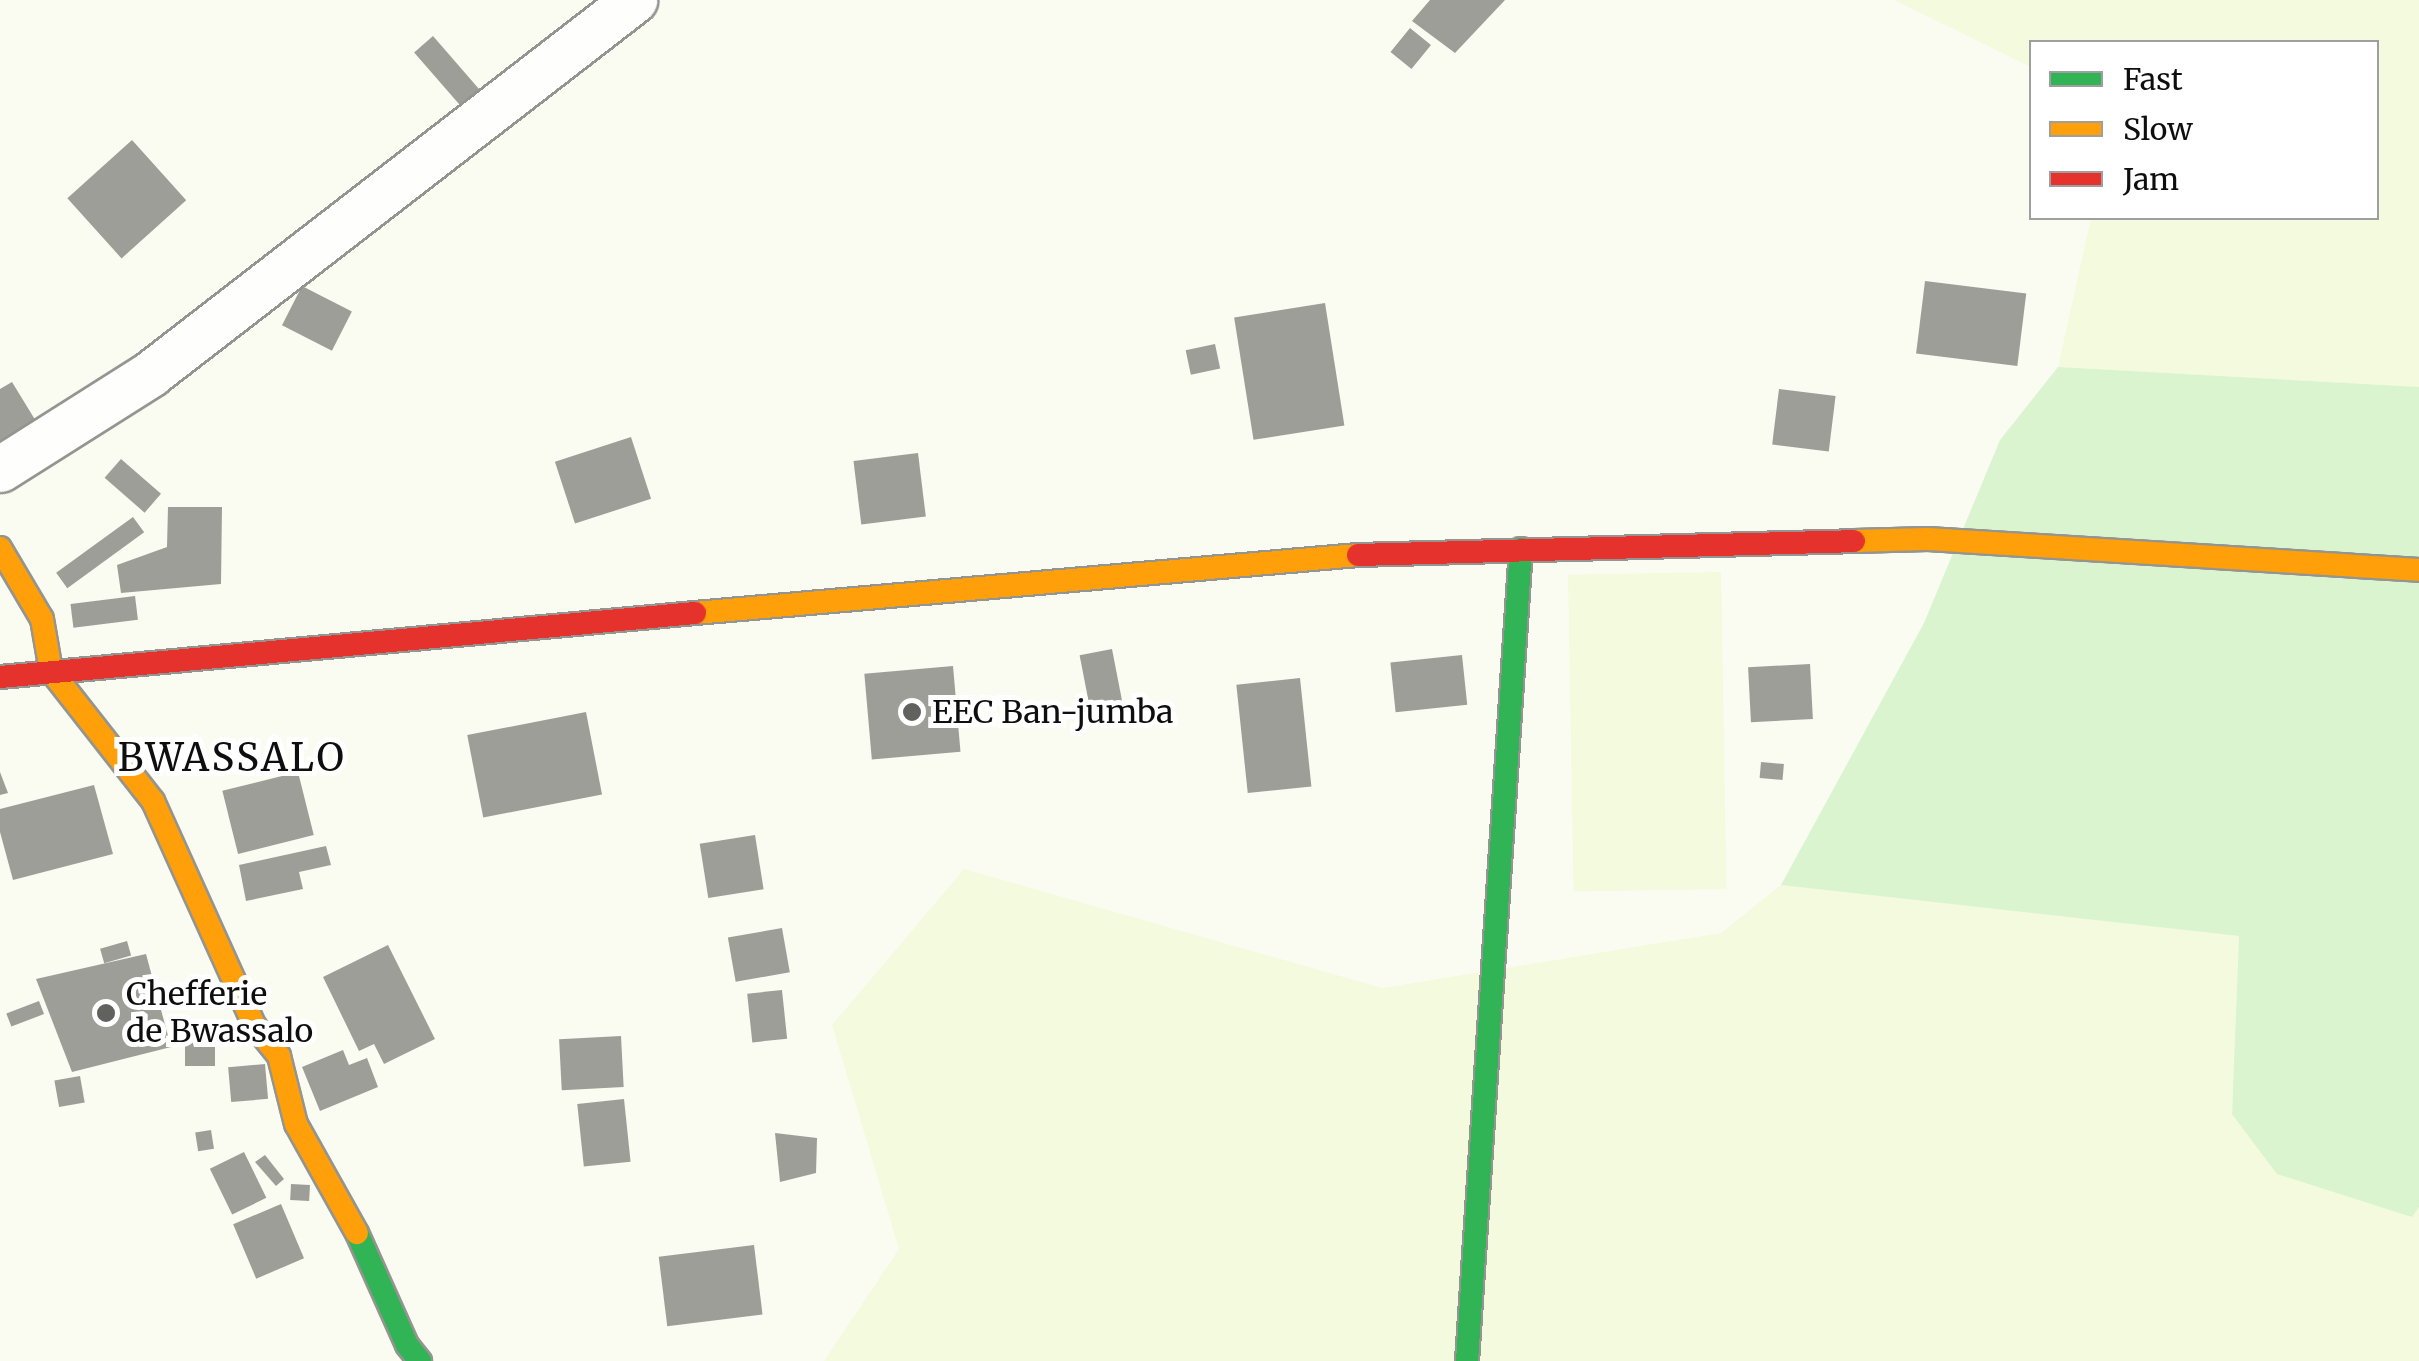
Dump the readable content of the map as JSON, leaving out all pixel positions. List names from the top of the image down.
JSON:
{
  "districts": ["BWASSALO"],
  "places": ["EEC Ban-jumba", "Chefferie de Bwassalo"],
  "legend": ["Fast", "Slow", "Jam"]
}
